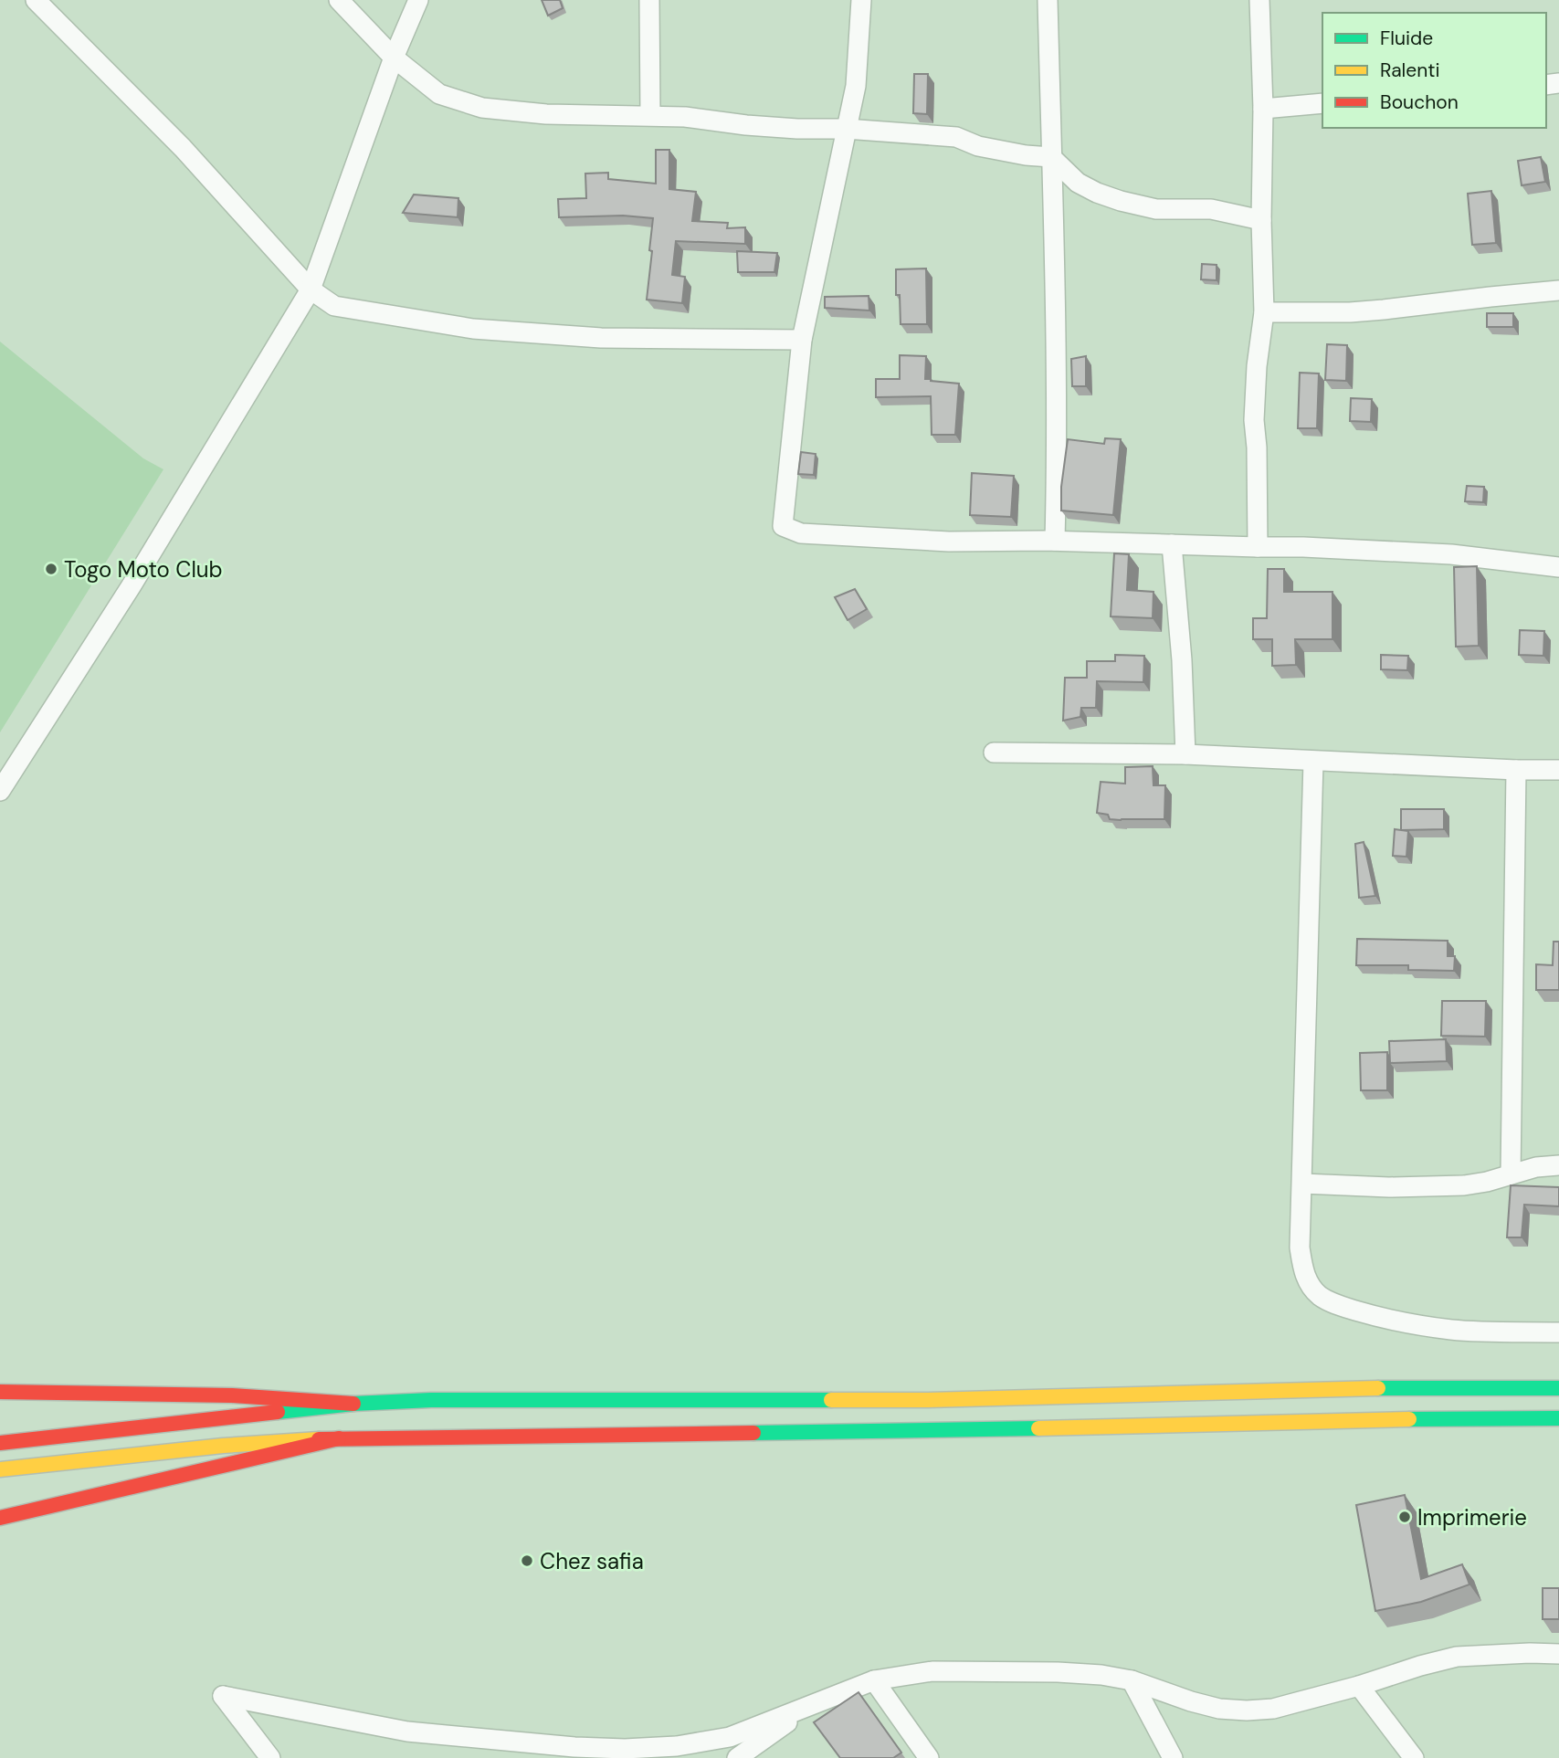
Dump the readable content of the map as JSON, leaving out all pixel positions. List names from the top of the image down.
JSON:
{
  "places": ["Togo Moto Club", "Imprimerie", "Chez safia"],
  "legend": ["Fluide", "Ralenti", "Bouchon"]
}
